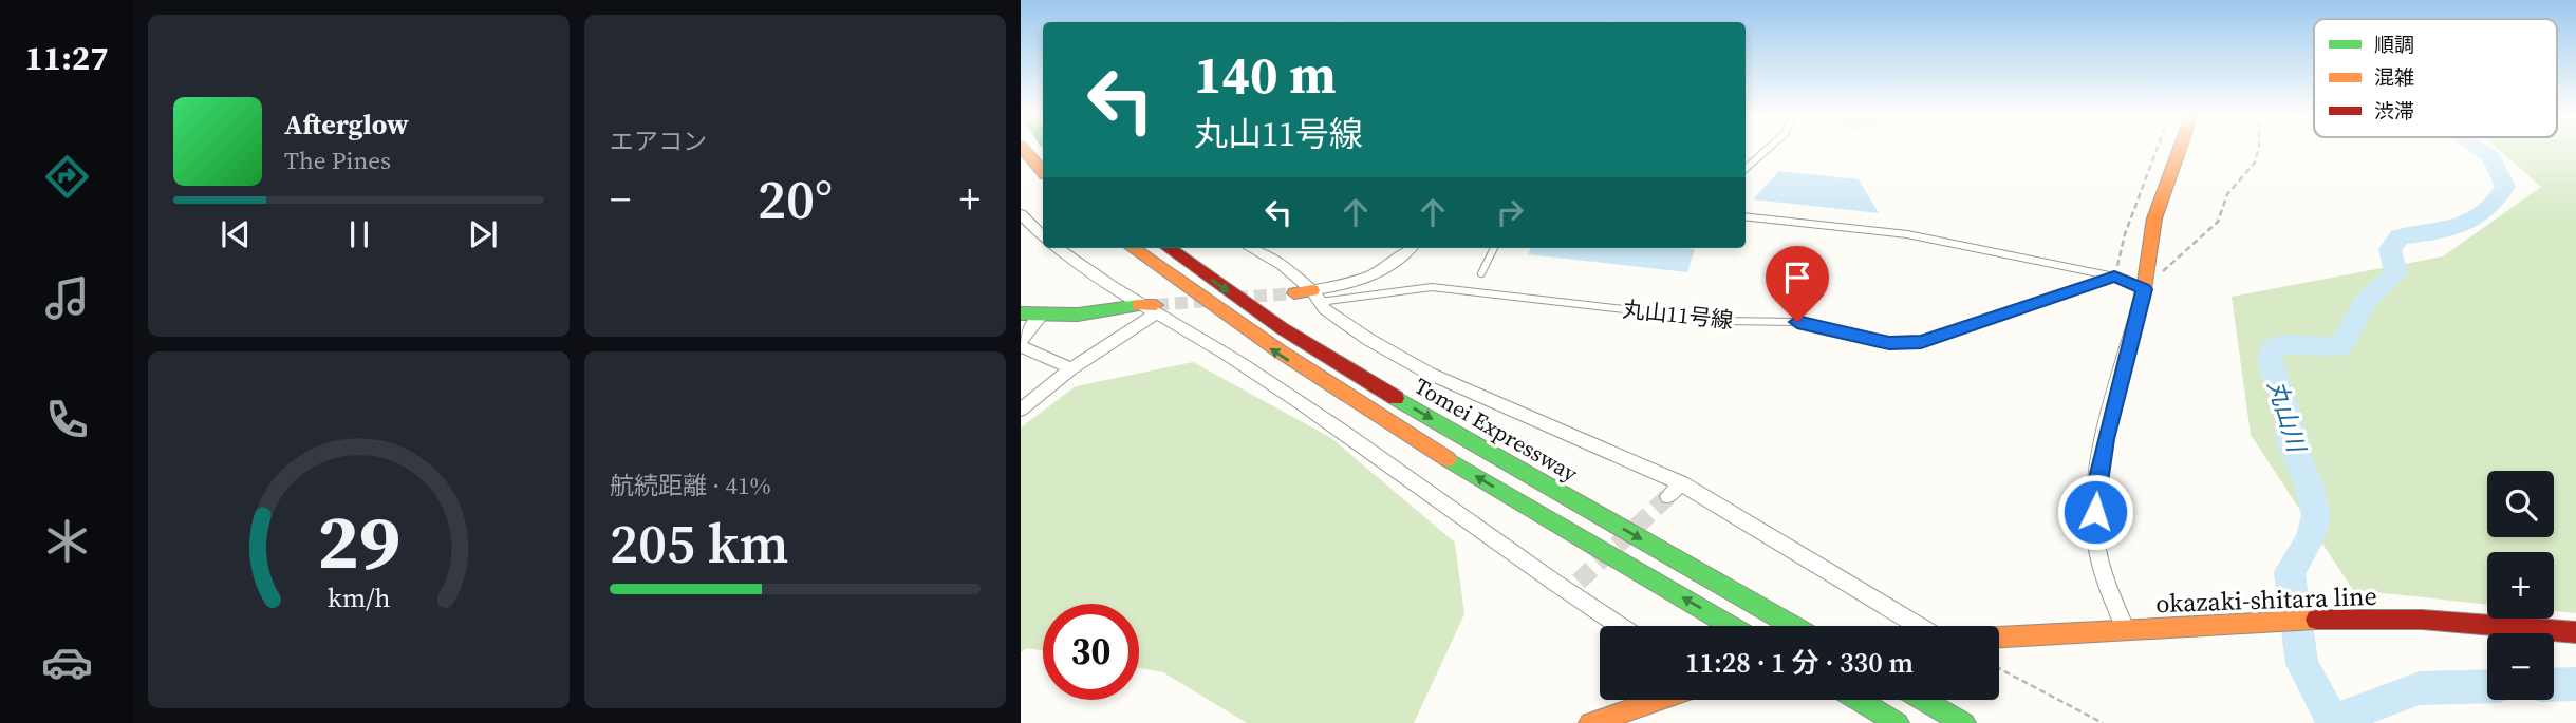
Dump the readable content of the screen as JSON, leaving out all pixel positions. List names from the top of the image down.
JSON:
{
  "streets": {
    "main road": ["Tomei Expressway", "okazaki-shitara line"],
    "lane": ["丸山11号線"]
  },
  "water": ["丸山川"],
  "legend": ["順調", "混雑", "渋滞"],
  "page": {
    "tabs": "11:27",
    "tile": [
      "エアコン",
      ["航続距離 · 41%", "205 km"]
    ],
    "turn": ["140 m", "丸山11号線"],
    "song": ["Afterglow", "The Pines"],
    "heat": ["−", "20°", "+"],
    "map_buttons": ["+", "−"],
    "limit": "30",
    "trip": "11:28 · 1 分 · 330 m",
    "gauge": ["29", "km/h"]
  }
}
